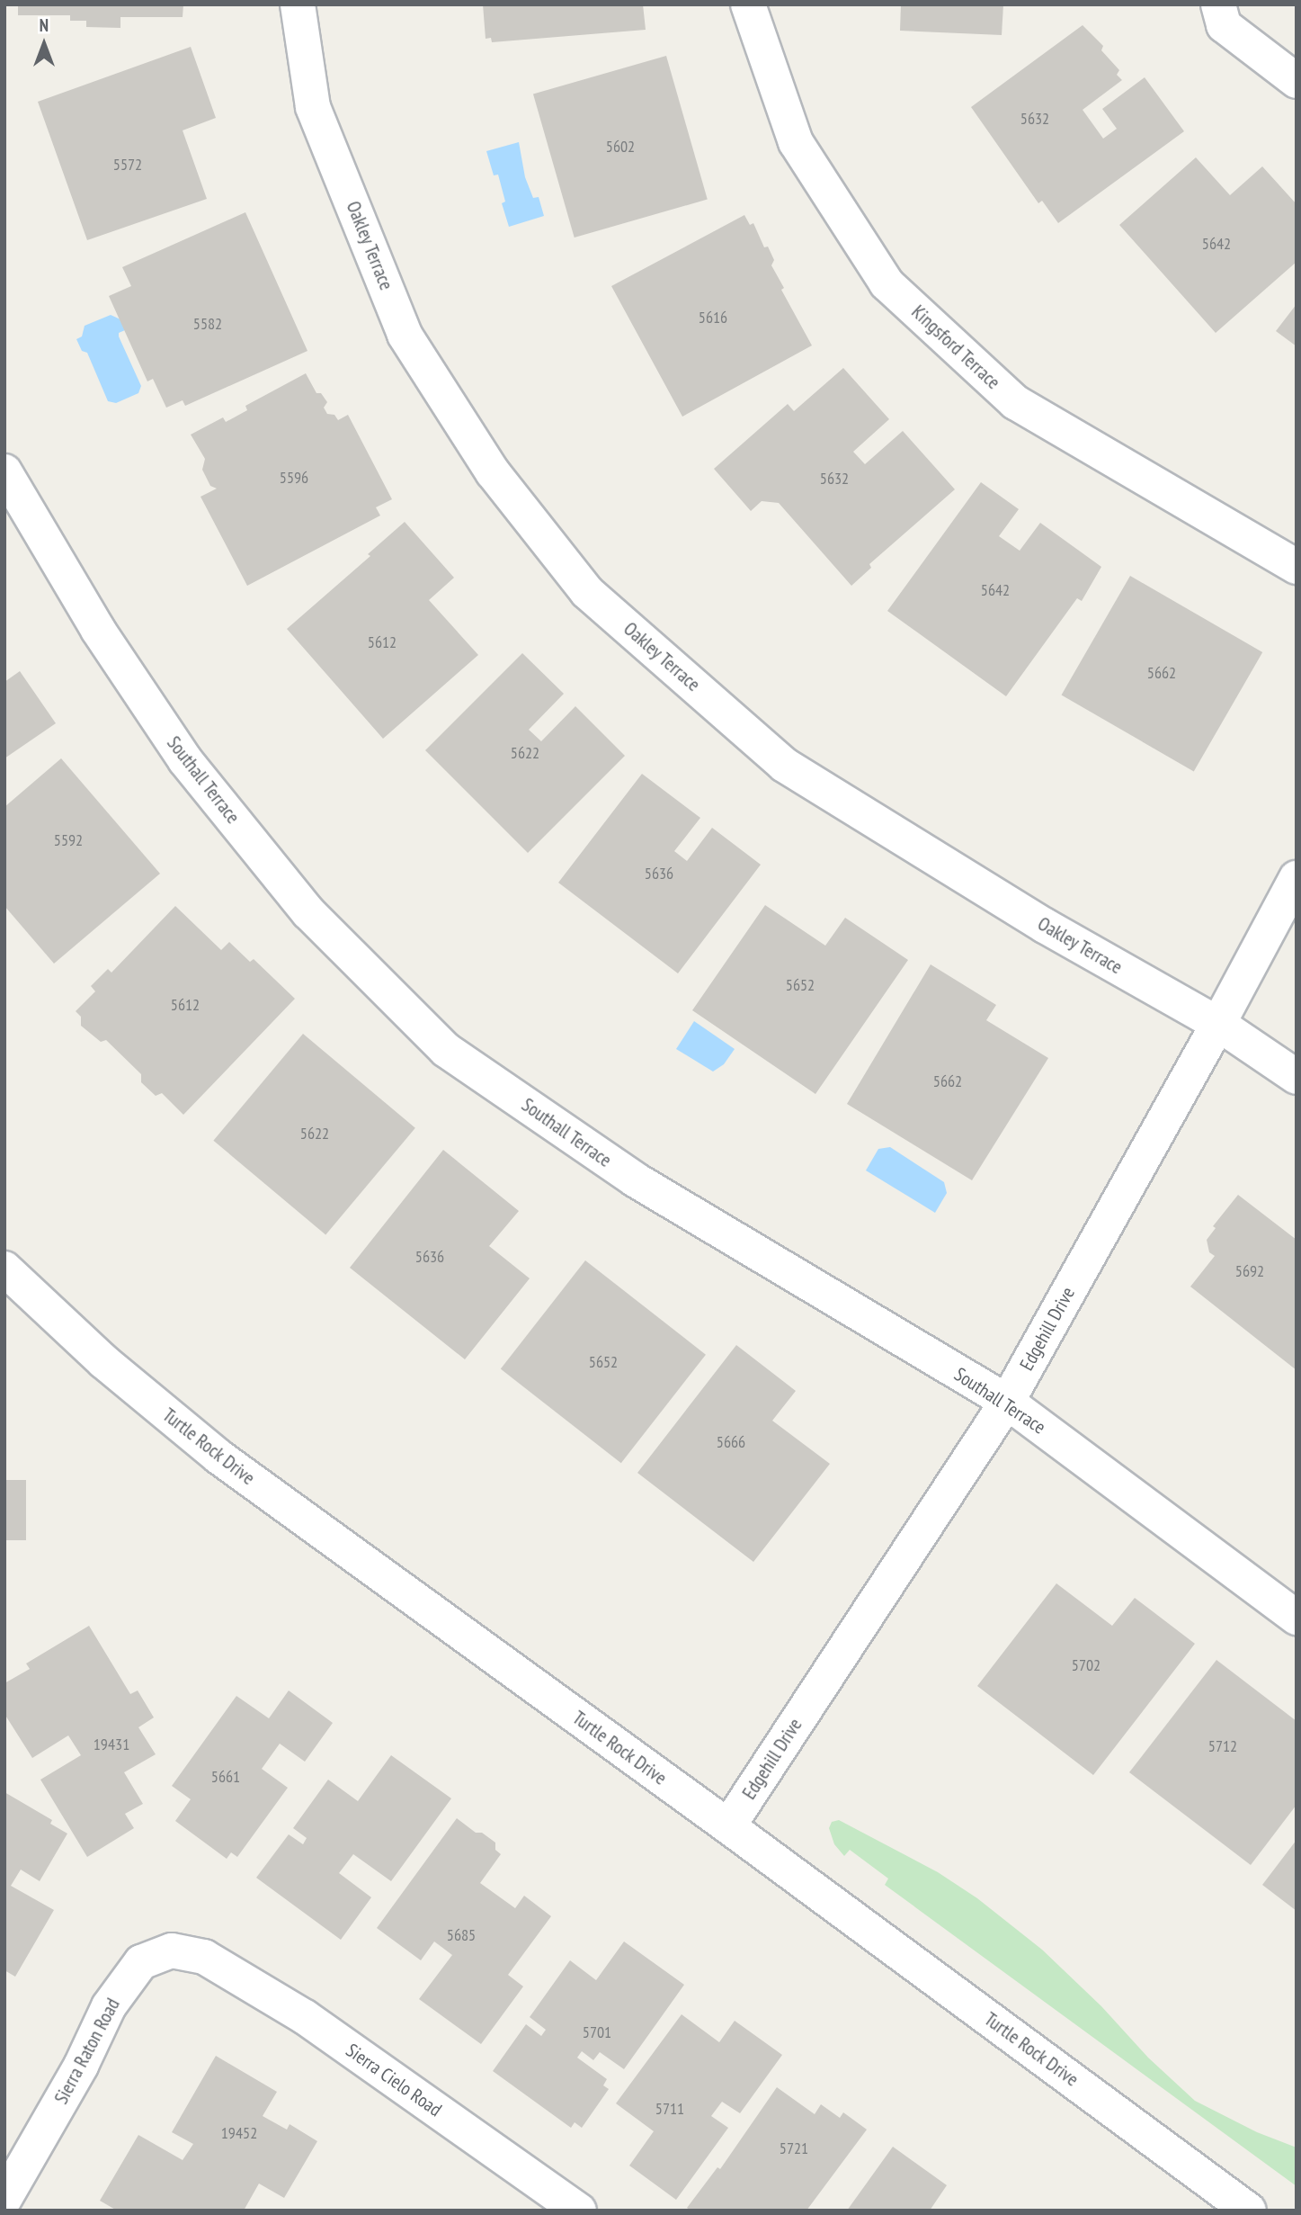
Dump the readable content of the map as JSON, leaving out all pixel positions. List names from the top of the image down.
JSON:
{
  "streets": {
    "street": [
      "Oakley Terrace",
      "Kingsford Terrace",
      "Southall Terrace",
      "Edgehill Drive",
      "Turtle Rock Drive",
      "Sierra Raton Road",
      "Sierra Cielo Road"
    ]
  },
  "crossings": [
    ["Oakley Terrace", "Edgehill Drive"],
    ["Southall Terrace", "Edgehill Drive"],
    ["Edgehill Drive", "Turtle Rock Drive"],
    ["Sierra Raton Road", "Sierra Cielo Road"]
  ],
  "house_numbers": [
    "5632",
    "5602",
    "5572",
    "5642",
    "5616",
    "5582",
    "5596",
    "5632",
    "5642",
    "5612",
    "5662",
    "5622",
    "5592",
    "5636",
    "5652",
    "5612",
    "5662",
    "5622",
    "5636",
    "5692",
    "5652",
    "5666",
    "5702",
    "19431",
    "5712",
    "5661",
    "5685",
    "5701",
    "5711",
    "19452",
    "5721"
  ],
  "north": "top"
}
